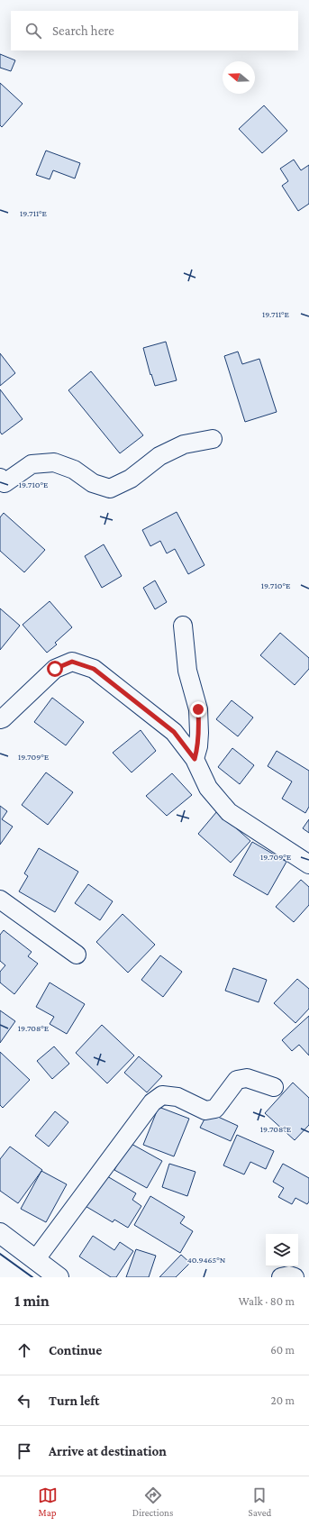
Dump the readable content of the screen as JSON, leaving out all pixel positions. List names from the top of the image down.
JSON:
{
  "north": "left",
  "page": {
    "search": "Search here",
    "heading": ["1 min", "Walk · 80 m"],
    "list": [
      ["Continue", "60 m"],
      ["Turn left", "20 m"],
      "Arrive at destination"
    ],
    "nav": ["Map", "Directions", "Saved"]
  },
  "coordinates": [
    "19.711°E",
    "19.710°E",
    "19.709°E",
    "19.708°E",
    "40.9465°N"
  ]
}
